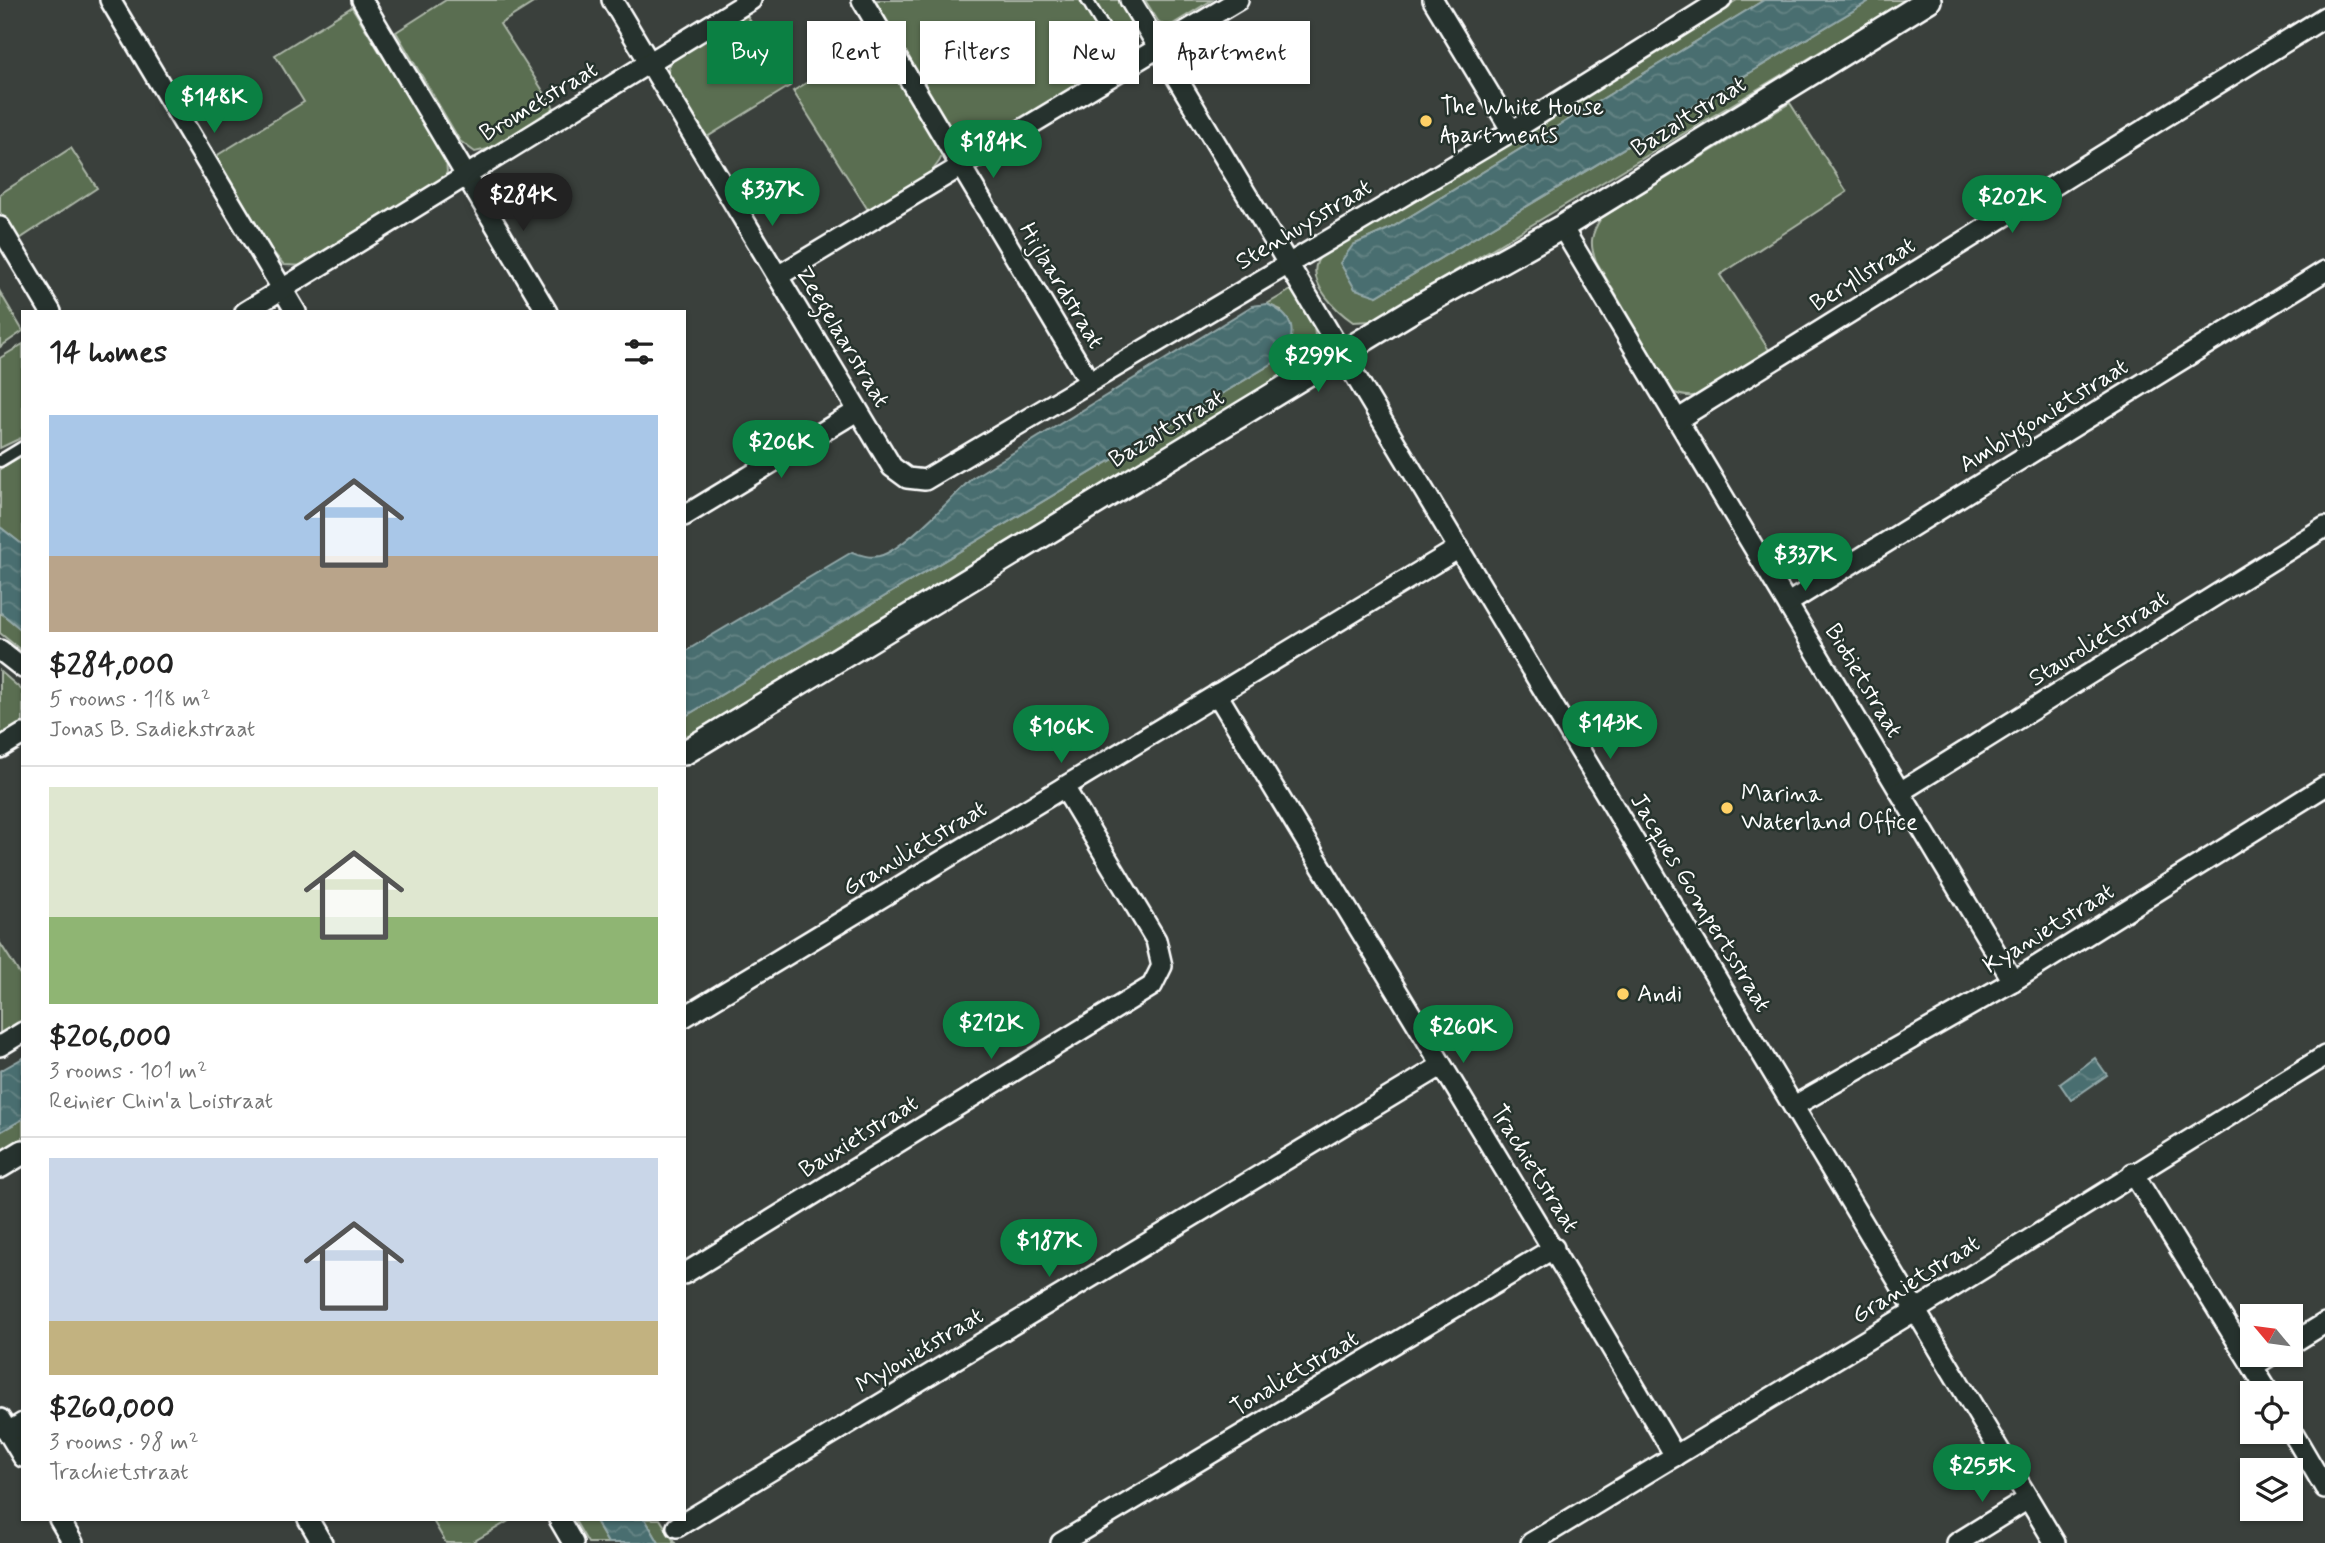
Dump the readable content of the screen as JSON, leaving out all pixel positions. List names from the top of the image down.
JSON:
{
  "streets": {
    "street": [
      "Brometstraat",
      "Bazaltstraat",
      "Stenhuysstraat",
      "Beryllstraat",
      "Hijlaardstraat",
      "Zeegelaarstraat",
      "Amblygonietstraat",
      "Staurolietstraat",
      "Biotietstraat",
      "Granulietstraat",
      "Jacques Gompertsstraat",
      "Kyanietstraat",
      "Bauxietstraat",
      "Trachietstraat",
      "Granietstraat",
      "Mylonietstraat",
      "Tonalietstraat"
    ]
  },
  "crossings": [
    ["Brometstraat", "Zeegelaarstraat"],
    ["Bazaltstraat", "Biotietstraat"],
    ["Bazaltstraat", "Jacques Gompertsstraat"],
    ["Stenhuysstraat", "Hijlaardstraat"],
    ["Stenhuysstraat", "Zeegelaarstraat"],
    ["Stenhuysstraat", "Jacques Gompertsstraat"],
    ["Beryllstraat", "Biotietstraat"],
    ["Amblygonietstraat", "Biotietstraat"],
    ["Staurolietstraat", "Biotietstraat"],
    ["Biotietstraat", "Kyanietstraat"],
    ["Granulietstraat", "Jacques Gompertsstraat"],
    ["Granulietstraat", "Bauxietstraat"],
    ["Granulietstraat", "Trachietstraat"],
    ["Jacques Gompertsstraat", "Kyanietstraat"],
    ["Jacques Gompertsstraat", "Granietstraat"],
    ["Trachietstraat", "Granietstraat"],
    ["Trachietstraat", "Mylonietstraat"],
    ["Trachietstraat", "Tonalietstraat"]
  ],
  "places": ["The White House Apartments", "Marina Waterland Office", "Andi"],
  "north": "top left",
  "page": {
    "chip": [
      "Buy",
      "Rent",
      "Filters",
      "New",
      "Apartment"
    ],
    "price": [
      "$148K",
      "$184K",
      "$337K",
      "$284K",
      "$202K",
      "$299K",
      "$206K",
      "$337K",
      "$143K",
      "$106K",
      "$212K",
      "$260K",
      "$187K",
      "$255K"
    ],
    "heading": "14 homes",
    "list": [
      {
        "name": "$284,000",
        "note": "5 rooms · 118 m² · Jonas B. Sadiekstraat"
      },
      {
        "name": "$206,000",
        "note": "3 rooms · 101 m² · Reinier Chin'a Loistraat"
      },
      {
        "name": "$260,000",
        "note": "3 rooms · 98 m² · Trachietstraat"
      }
    ]
  }
}
